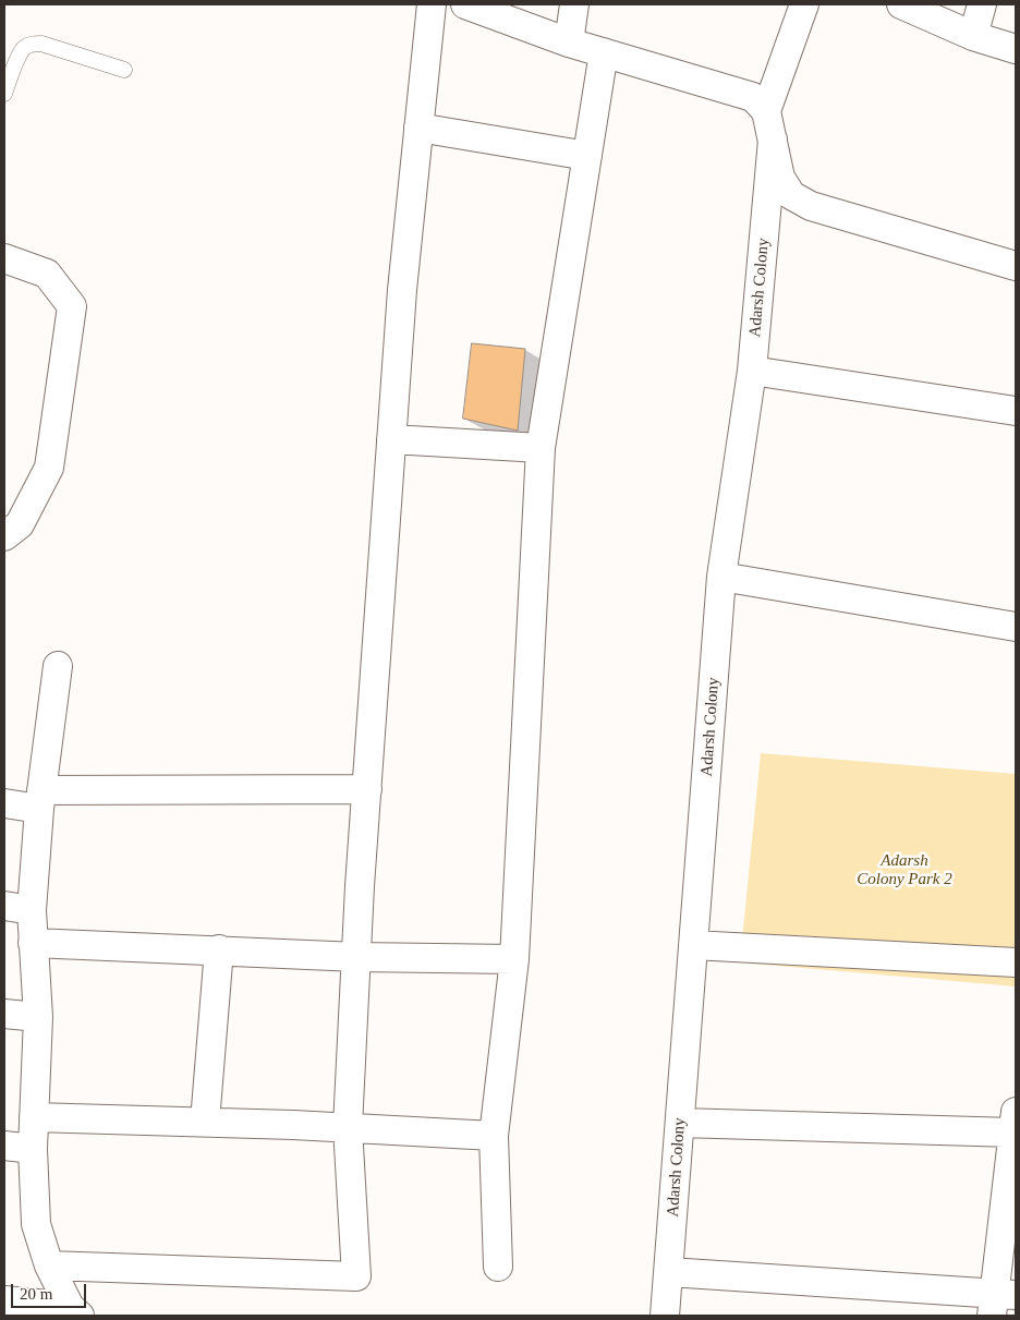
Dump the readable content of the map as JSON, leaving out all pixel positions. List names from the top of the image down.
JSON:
{
  "streets": {
    "street": ["Adarsh Colony"]
  },
  "parks": ["Adarsh Colony Park 2"],
  "scale_bar": "20 m"
}
